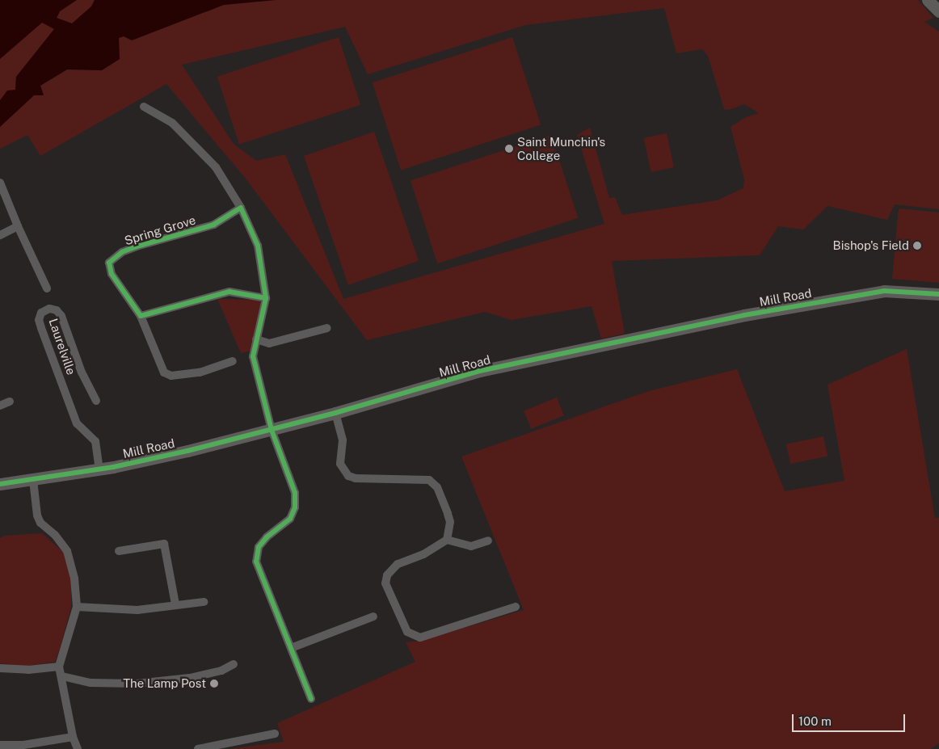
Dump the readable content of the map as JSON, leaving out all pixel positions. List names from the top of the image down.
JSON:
{
  "streets": {
    "street": ["Spring Grove", "Mill Road", "Laurelville"]
  },
  "crossings": [
    ["Mill Road", "Laurelville"]
  ],
  "places": ["Saint Munchin's College", "Bishop's Field", "The Lamp Post"],
  "scale_bar": "100 m"
}
